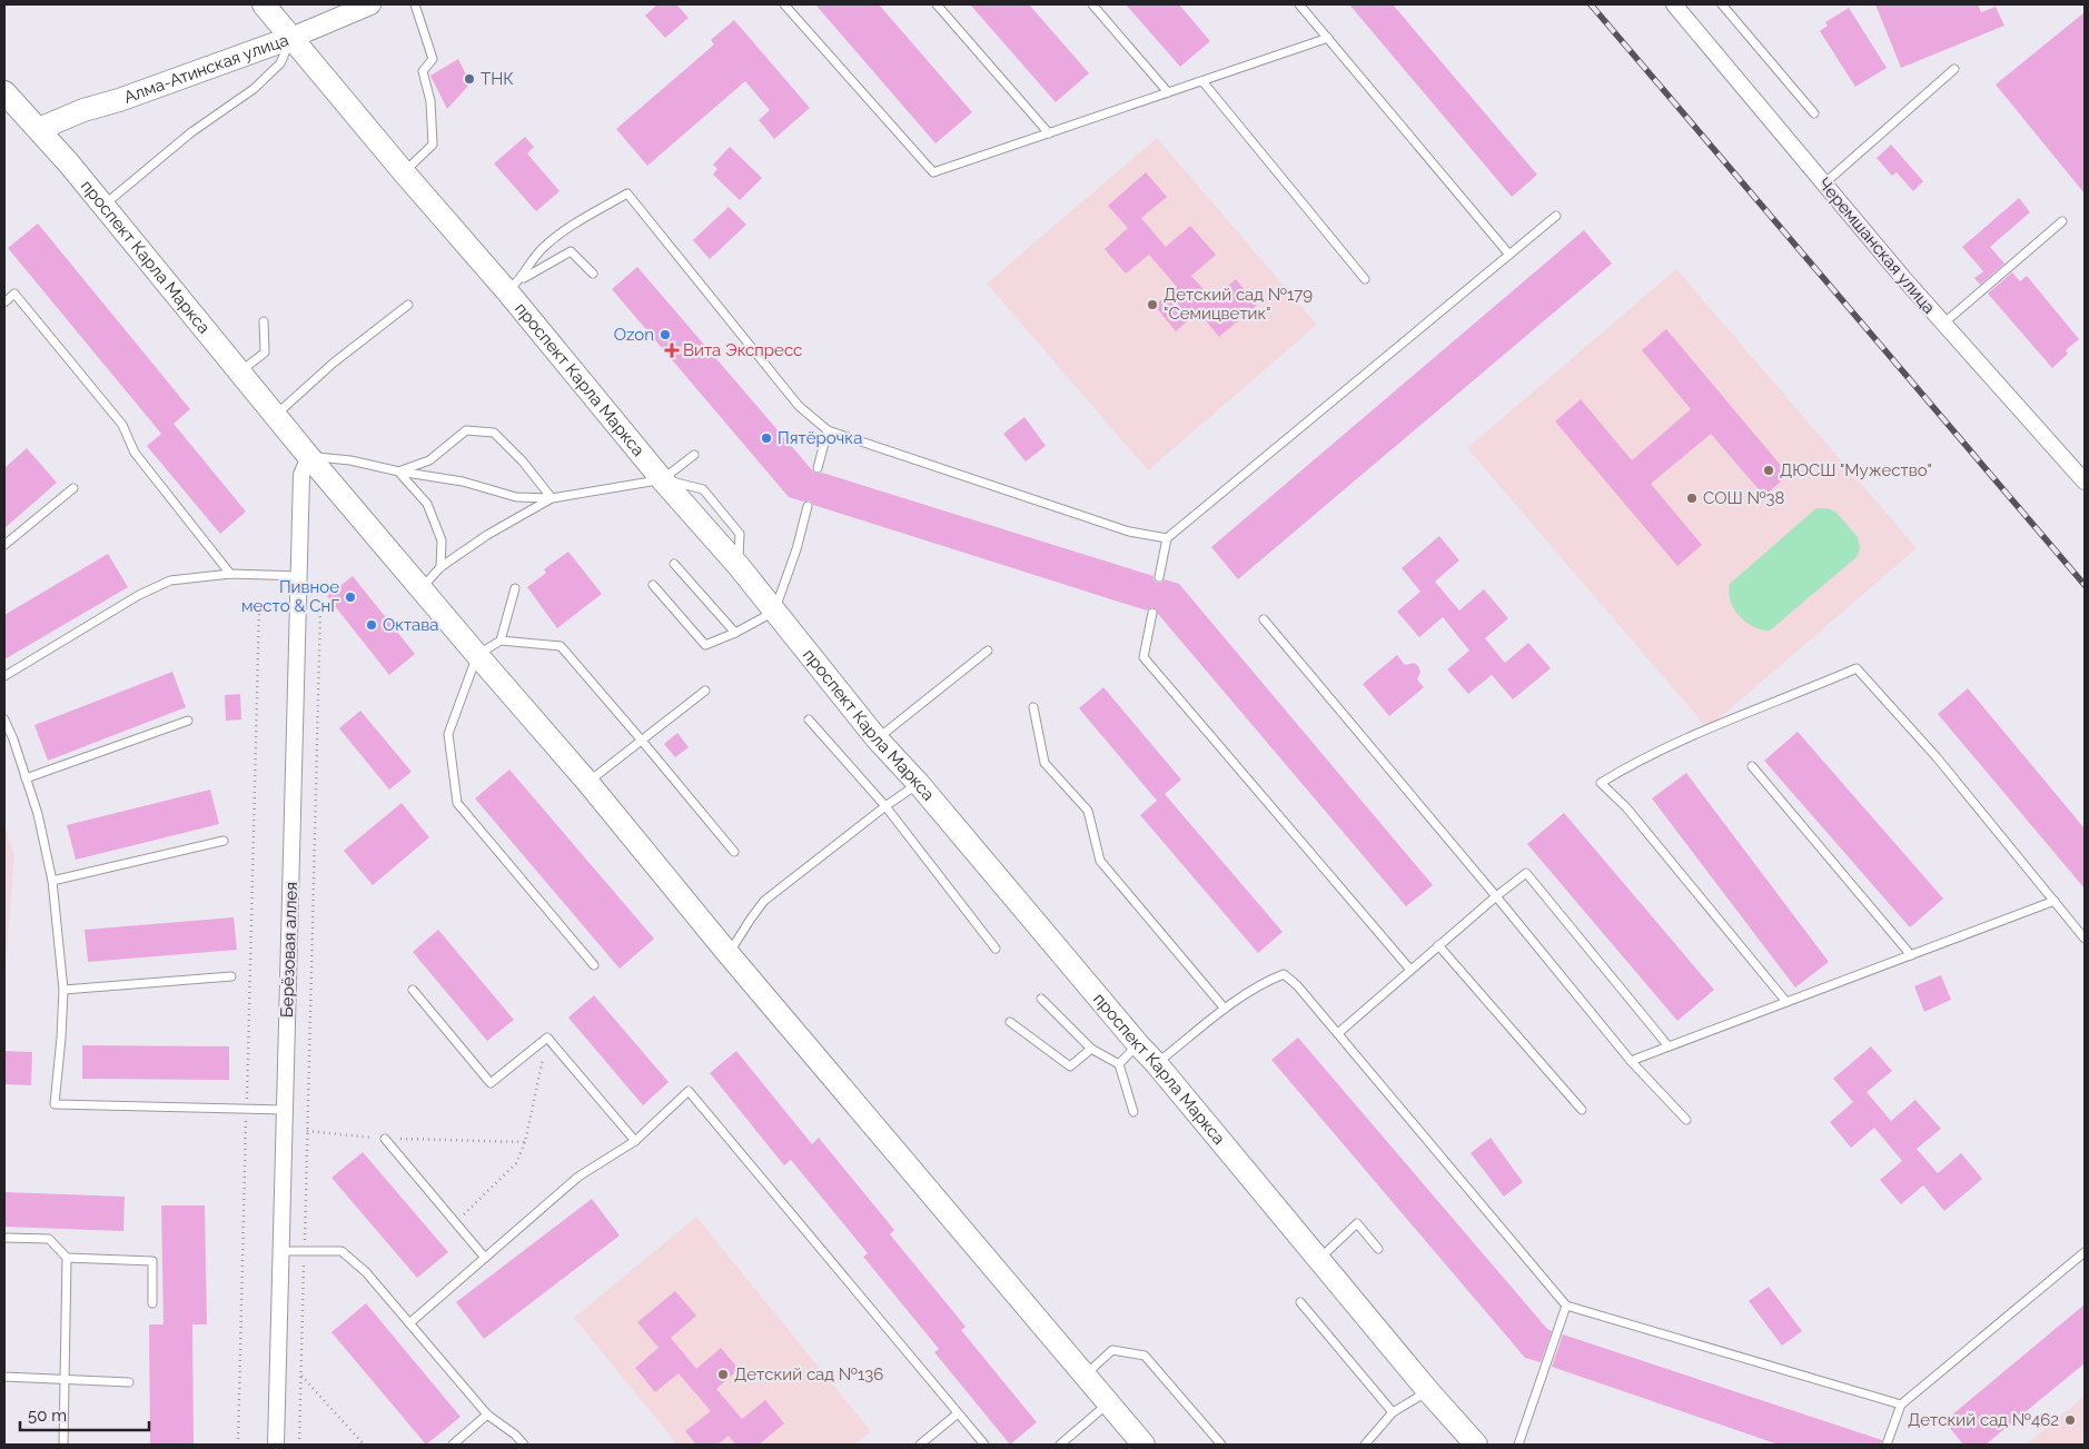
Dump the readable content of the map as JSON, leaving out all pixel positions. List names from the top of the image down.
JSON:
{
  "streets": {
    "main road": ["Алма-Атинская улица", "проспект Карла Маркса"],
    "street": ["Черемшанская улица", "Берёзовая аллея"]
  },
  "crossings": [
    ["Алма-Атинская улица", "проспект Карла Маркса"],
    ["проспект Карла Маркса", "Берёзовая аллея"]
  ],
  "places": {
    "other": [
      "ТНК",
      "Детский сад №179 \"Семицветик\"",
      "Ozon",
      "Пятёрочка",
      "ДЮСШ \"Мужество\"",
      "СОШ №38",
      "Пивное место & СнГ",
      "Октава",
      "Детский сад №136",
      "Детский сад №462"
    ],
    "health": ["Вита Экспресс"]
  },
  "scale_bar": "50 m"
}
